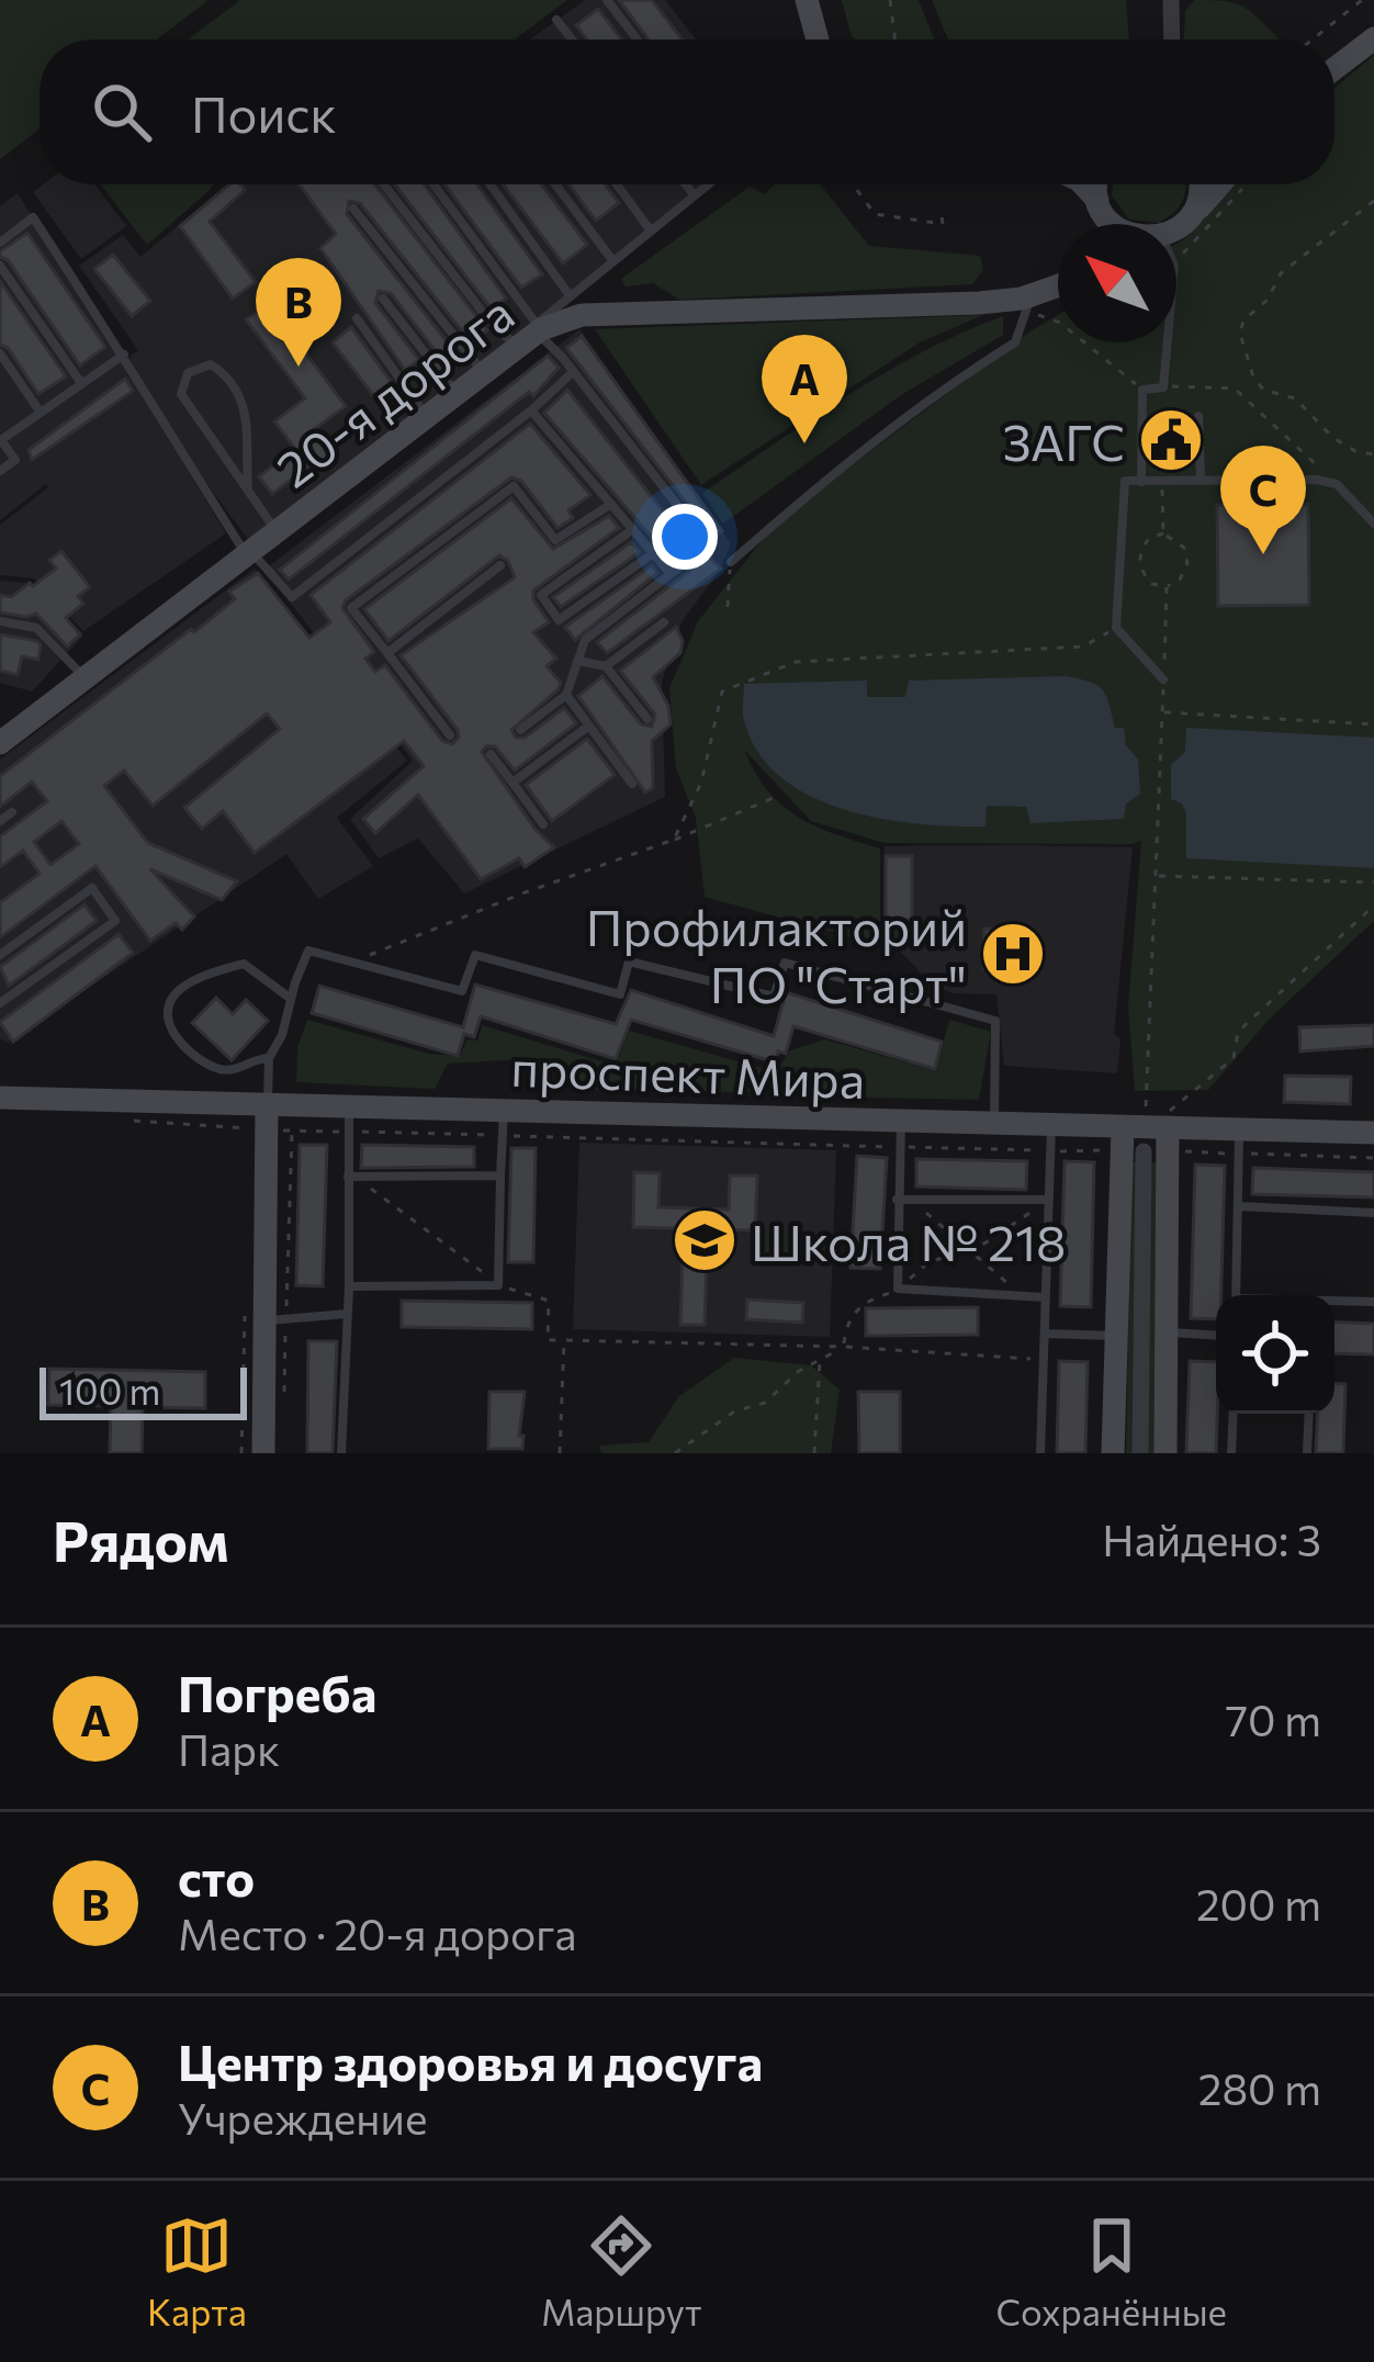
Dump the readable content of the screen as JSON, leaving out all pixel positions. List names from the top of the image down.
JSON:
{
  "streets": {
    "main road": ["20-я дорога", "проспект Мира"]
  },
  "places": {
    "public building": ["ЗАГС"],
    "hospital": ["Профилакторий ПО \"Старт\""],
    "school or university": ["Школа № 218"]
  },
  "scale_bar": "100 m",
  "north": "top left",
  "page": {
    "search": "Поиск",
    "pins": ["B", "A", "C"],
    "scale": "100 m",
    "heading": ["Рядом", "Найдено: 3"],
    "list": [
      {
        "mark": "A",
        "name": "Погреба",
        "note": "Парк",
        "value": "70 m"
      },
      {
        "mark": "B",
        "name": "сто",
        "note": "Место · 20-я дорога",
        "value": "200 m"
      },
      {
        "mark": "C",
        "name": "Центр здоровья и досуга",
        "note": "Учреждение",
        "value": "280 m"
      }
    ],
    "nav": ["Карта", "Маршрут", "Сохранённые"]
  }
}
